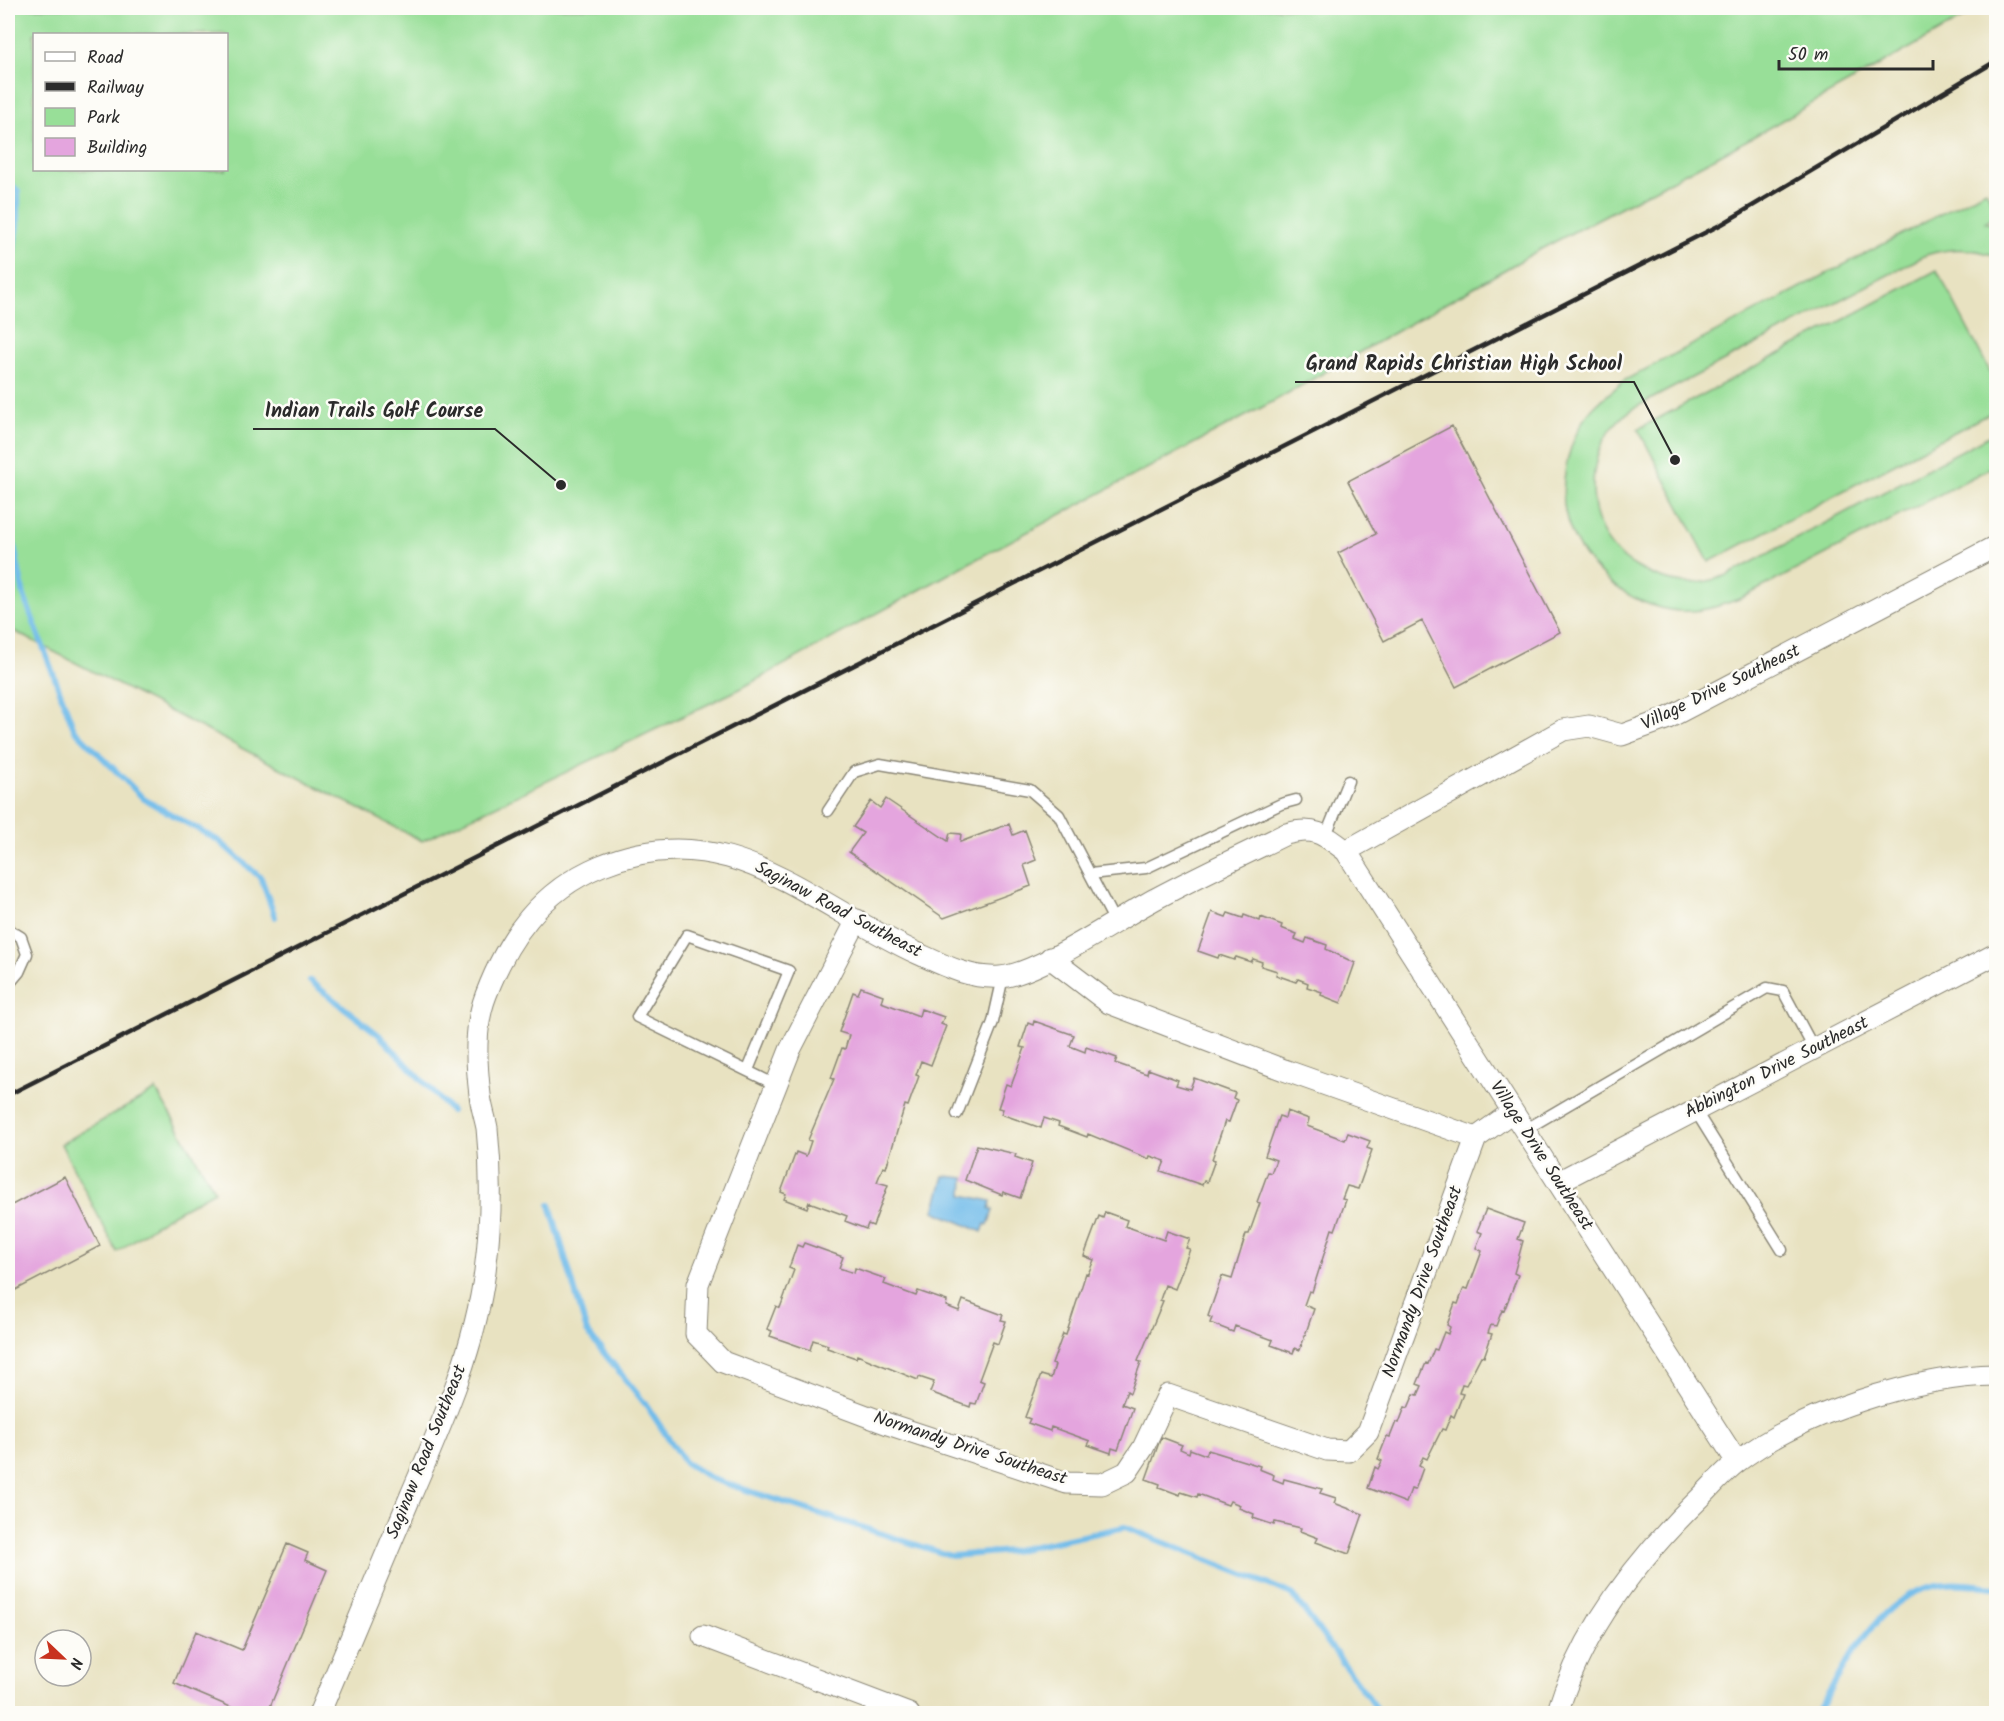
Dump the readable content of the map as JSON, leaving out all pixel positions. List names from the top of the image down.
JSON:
{
  "streets": {
    "street": [
      "Village Drive Southeast",
      "Saginaw Road Southeast",
      "Abbington Drive Southeast",
      "Normandy Drive Southeast"
    ]
  },
  "crossings": [
    ["Village Drive Southeast", "Saginaw Road Southeast"],
    ["Village Drive Southeast", "Abbington Drive Southeast"],
    ["Saginaw Road Southeast", "Normandy Drive Southeast"]
  ],
  "places": ["Grand Rapids Christian High School", "Indian Trails Golf Course"],
  "legend": [
    "Road",
    "Railway",
    "Park",
    "Building"
  ],
  "scale_bar": "50 m",
  "north": "bottom right"
}
